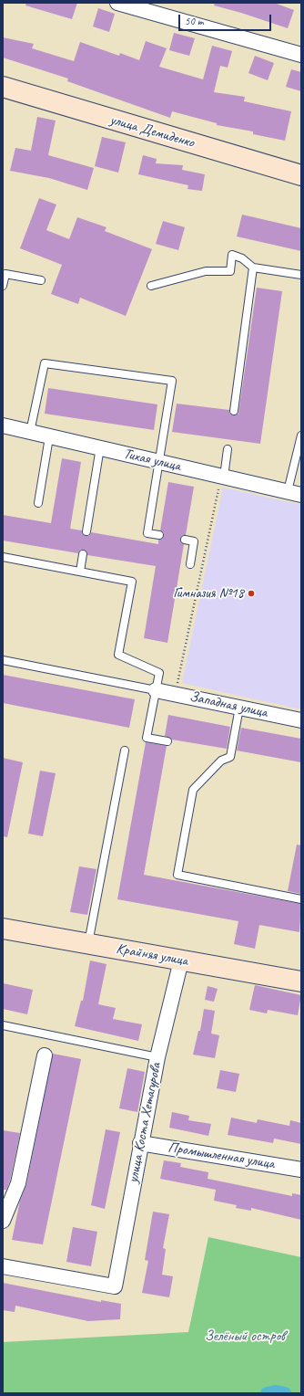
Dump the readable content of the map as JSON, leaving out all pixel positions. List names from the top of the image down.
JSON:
{
  "streets": {
    "main road": ["улица Демиденко", "Крайняя улица"],
    "street": [
      "Тихая улица",
      "Западная улица",
      "улица Коста Хетагурова",
      "Промышленная улица"
    ]
  },
  "crossings": [
    ["Крайняя улица", "улица Коста Хетагурова"],
    ["улица Коста Хетагурова", "Промышленная улица"]
  ],
  "parks": ["Зелёный остров"],
  "places": ["Гимназия №18"],
  "scale_bar": "50 m"
}
